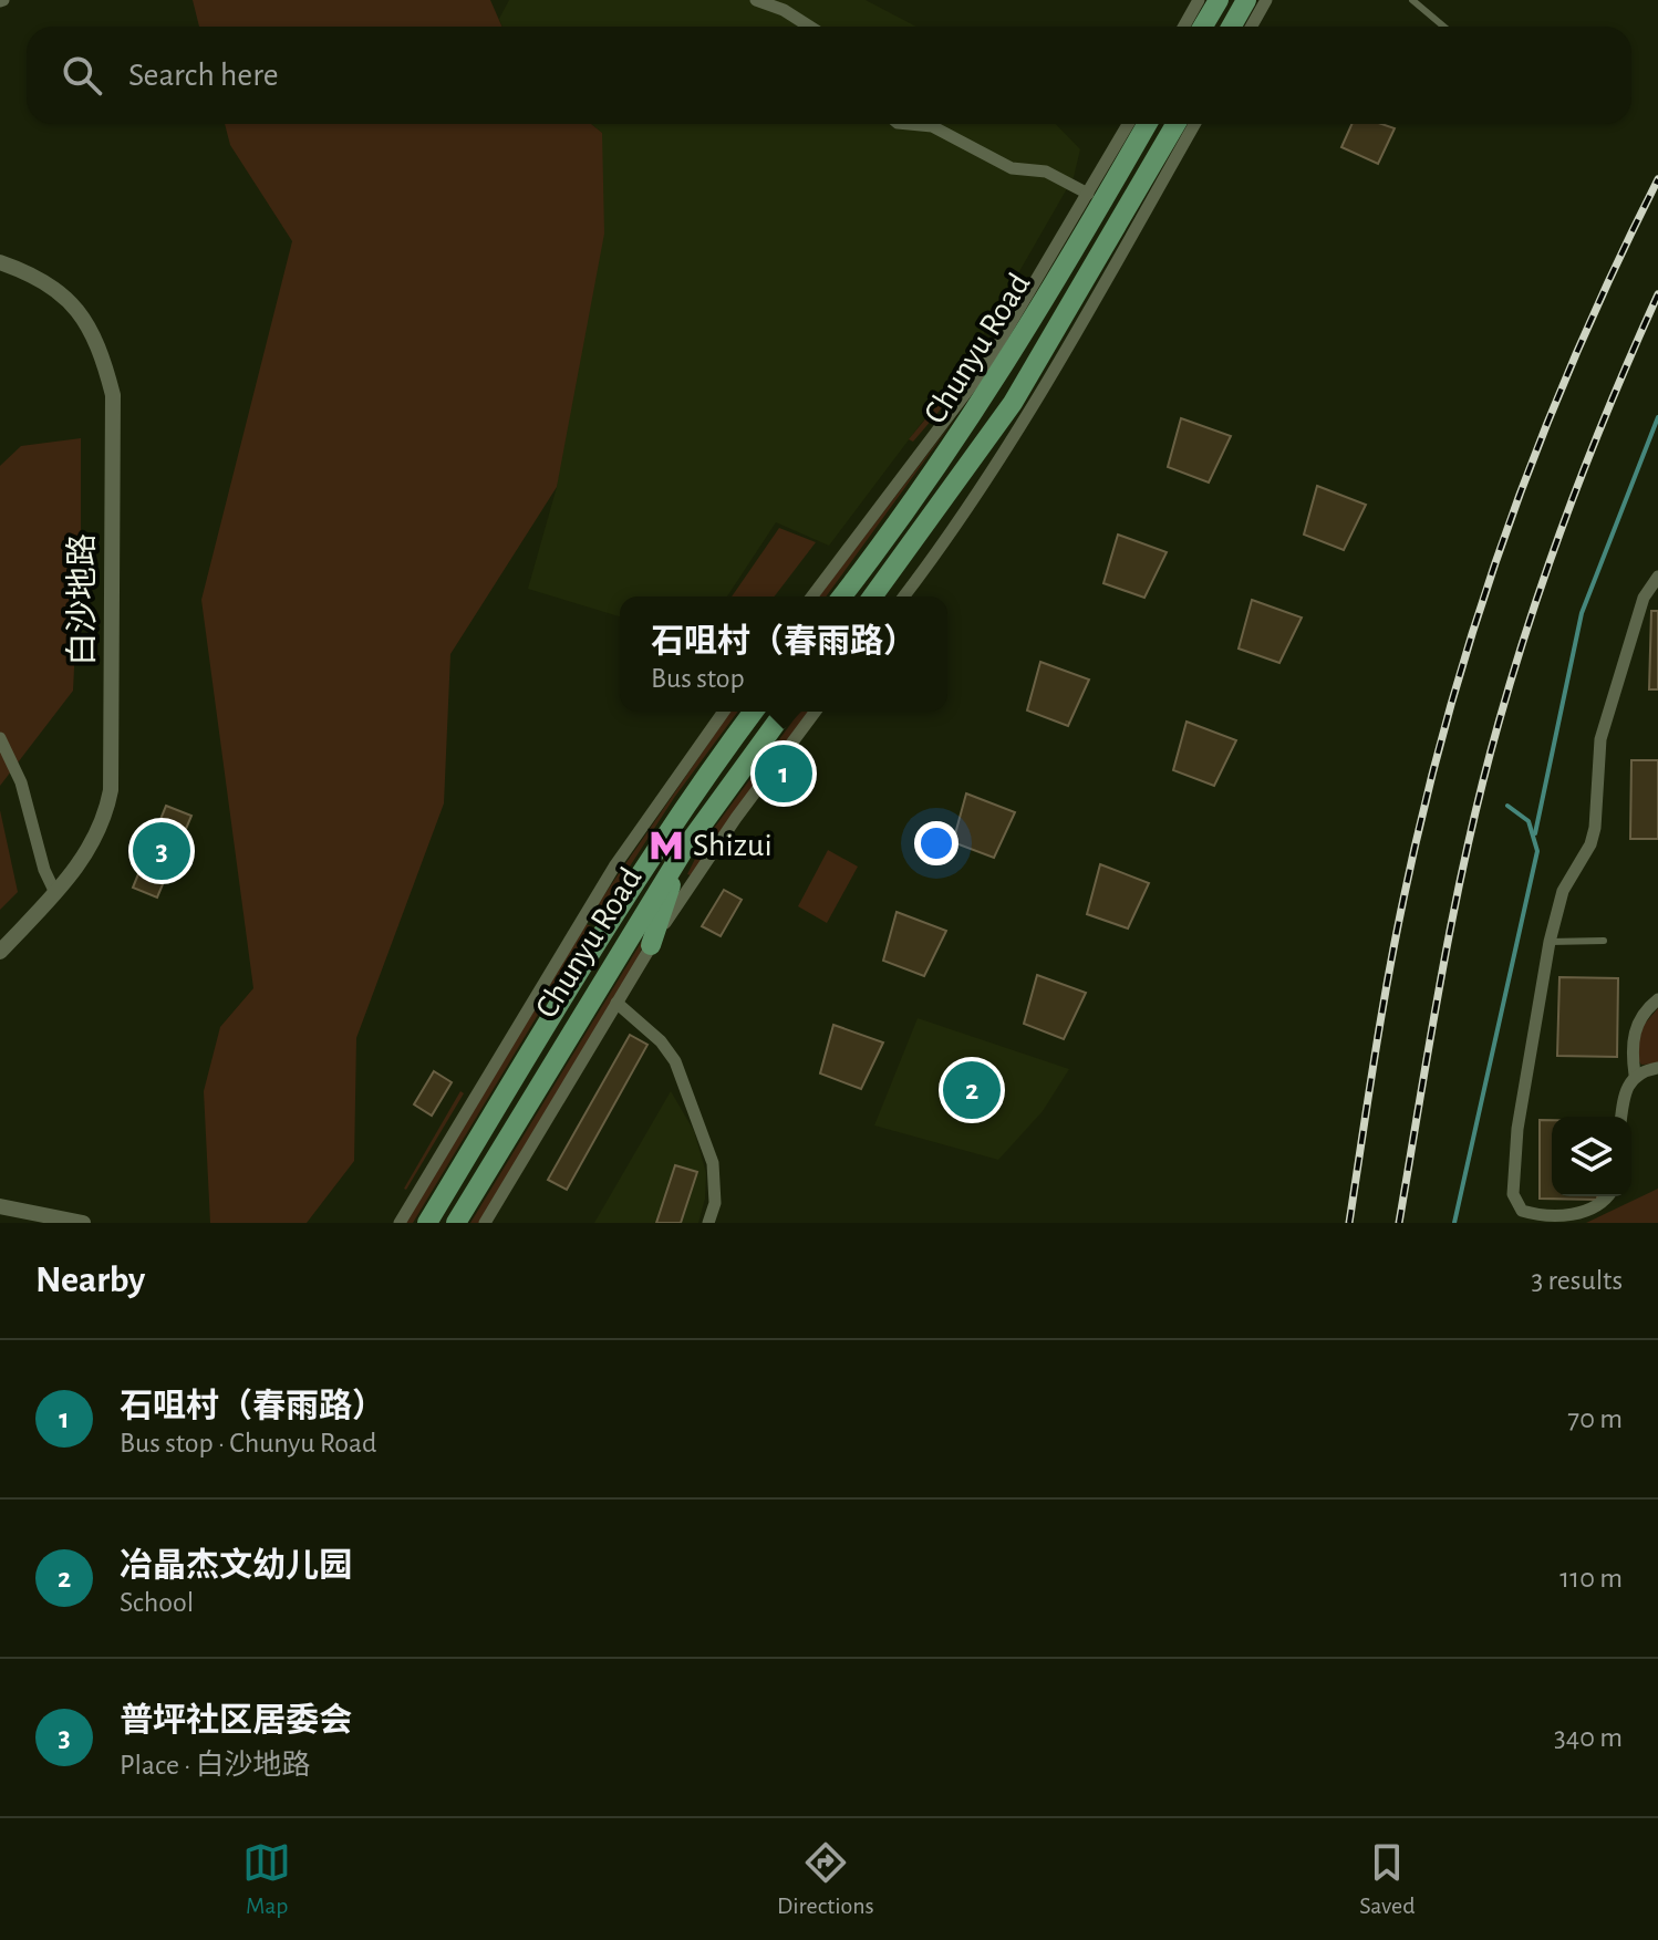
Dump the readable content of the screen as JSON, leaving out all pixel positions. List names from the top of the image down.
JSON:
{
  "streets": {
    "main road": ["Chunyu Road"],
    "street": ["白沙地路"]
  },
  "places": {
    "metro station": ["Shizui"]
  },
  "page": {
    "search": "Search here",
    "popup": ["石咀村（春雨路）", "Bus stop"],
    "pins": ["1", "3", "2"],
    "heading": ["Nearby", "3 results"],
    "list": [
      {
        "mark": "1",
        "name": "石咀村（春雨路）",
        "note": "Bus stop · Chunyu Road",
        "value": "70 m"
      },
      {
        "mark": "2",
        "name": "冶晶杰文幼儿园",
        "note": "School",
        "value": "110 m"
      },
      {
        "mark": "3",
        "name": "普坪社区居委会",
        "note": "Place · 白沙地路",
        "value": "340 m"
      }
    ],
    "nav": ["Map", "Directions", "Saved"]
  }
}
